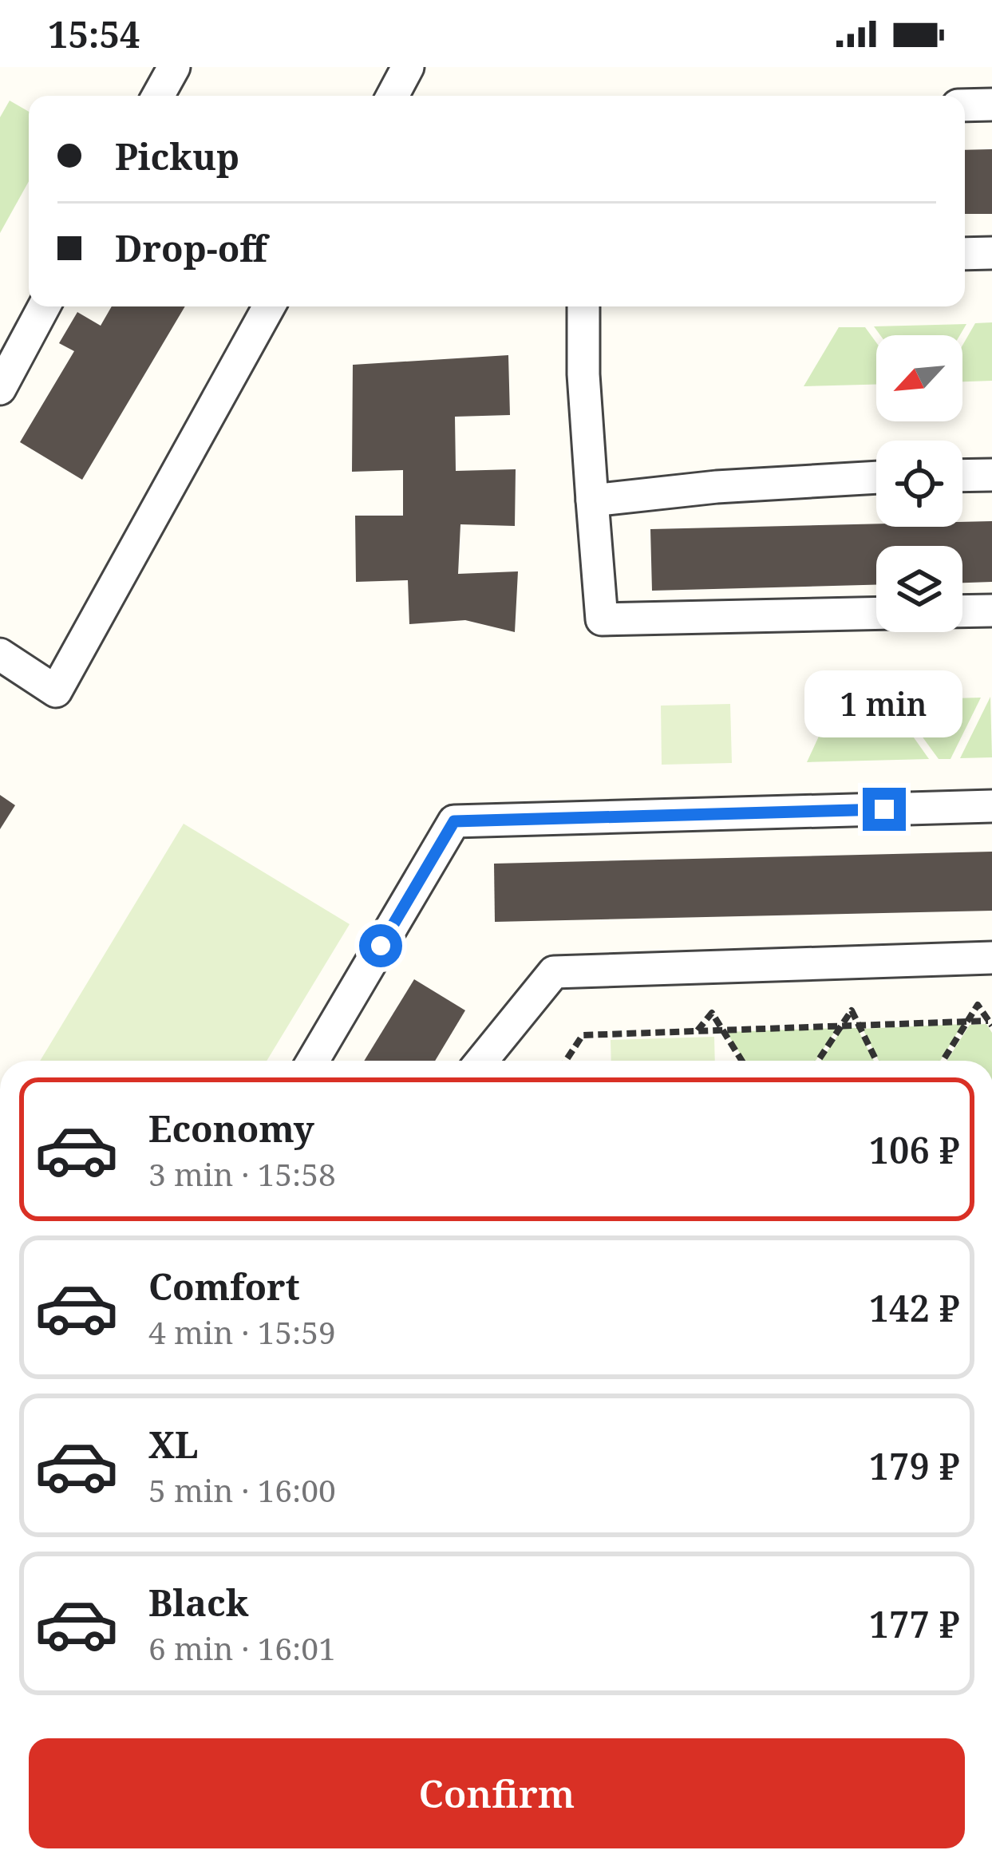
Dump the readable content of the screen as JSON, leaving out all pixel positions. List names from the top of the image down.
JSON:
{
  "north": "bottom left",
  "page": {
    "status": "15:54",
    "banner": ["Pickup", "Drop-off"],
    "bubble": "1 min",
    "list": [
      {
        "name": "Economy",
        "note": "3 min · 15:58",
        "value": "106 ₽"
      },
      {
        "name": "Comfort",
        "note": "4 min · 15:59",
        "value": "142 ₽"
      },
      {
        "name": "XL",
        "note": "5 min · 16:00",
        "value": "179 ₽"
      },
      {
        "name": "Black",
        "note": "6 min · 16:01",
        "value": "177 ₽"
      }
    ],
    "buttons": "Confirm"
  }
}
